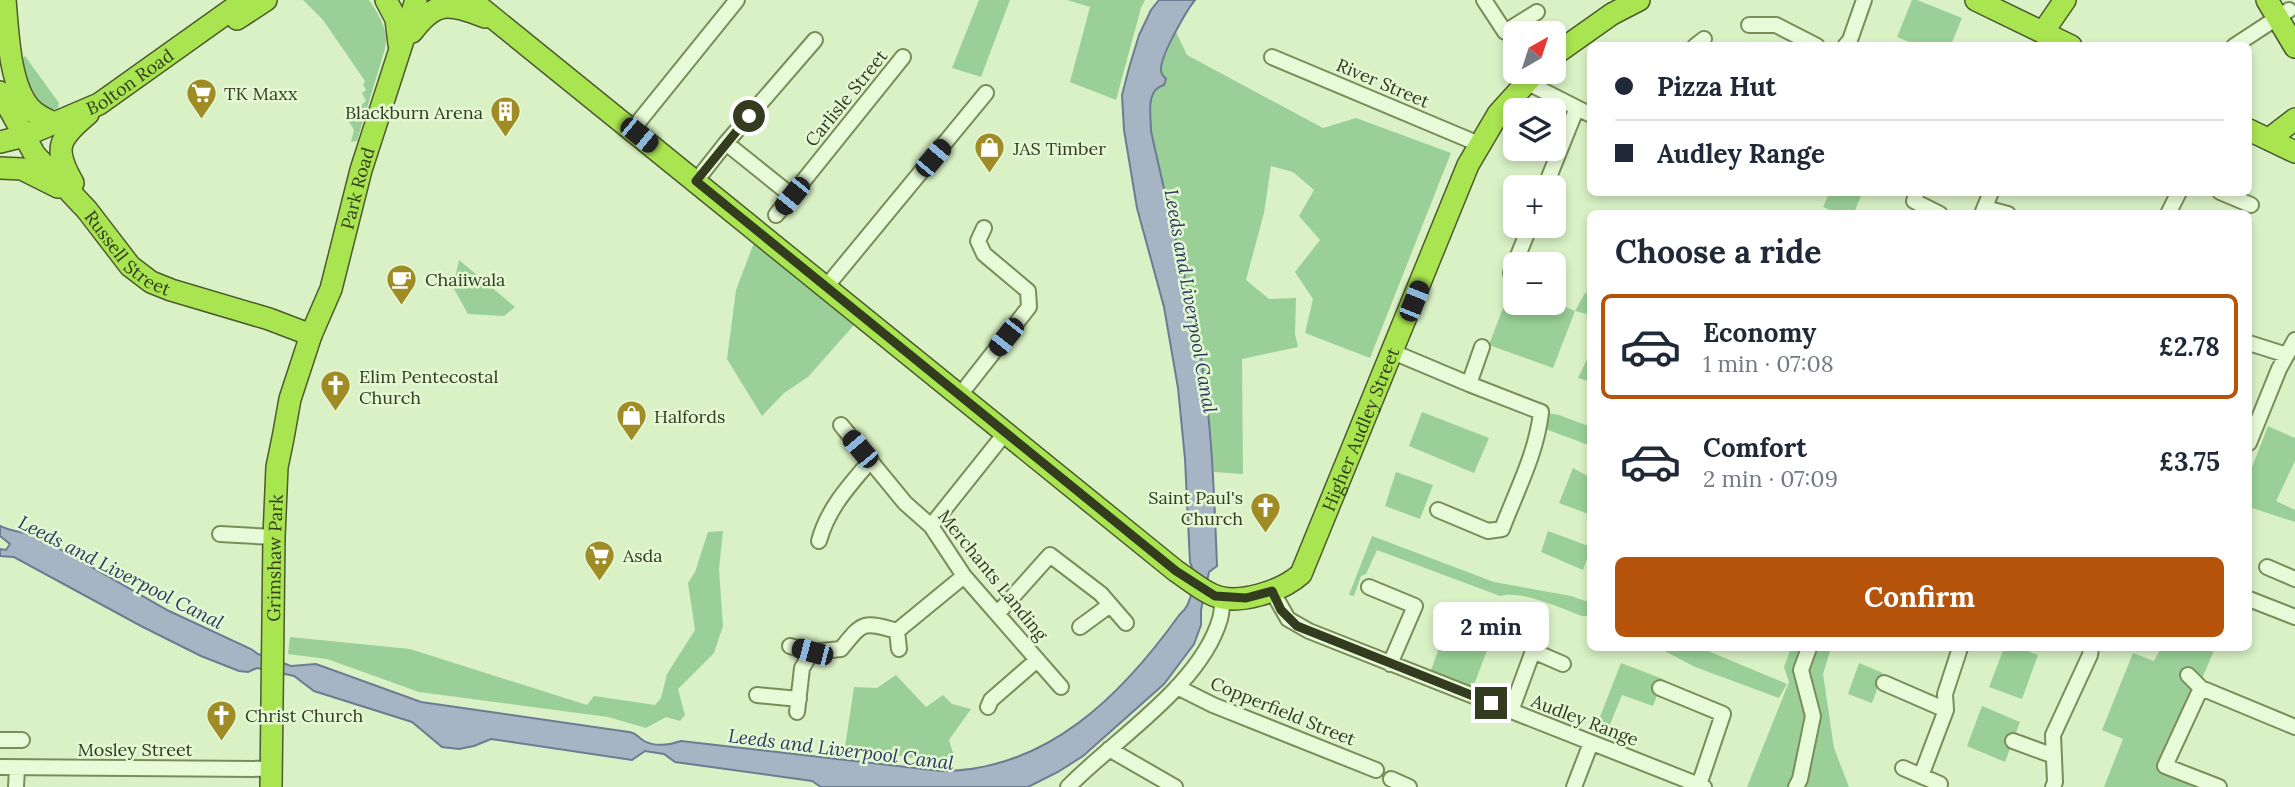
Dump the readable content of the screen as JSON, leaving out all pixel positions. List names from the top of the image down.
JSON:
{
  "streets": {
    "highway": [
      "Bolton Road",
      "Park Road",
      "Russell Street",
      "Higher Audley Street",
      "Grimshaw Park"
    ],
    "street": [
      "River Street",
      "Carlisle Street",
      "Merchants Landing",
      "Copperfield Street",
      "Audley Range",
      "Mosley Street"
    ]
  },
  "crossings": [
    ["Bolton Road", "Russell Street"],
    ["River Street", "Higher Audley Street"],
    ["Park Road", "Russell Street"],
    ["Park Road", "Grimshaw Park"],
    ["Russell Street", "Grimshaw Park"],
    ["Higher Audley Street", "Audley Range"],
    ["Grimshaw Park", "Mosley Street"]
  ],
  "water": ["Leeds and Liverpool Canal"],
  "places": {
    "supermarket": ["TK Maxx", "Asda"],
    "building": ["Blackburn Arena"],
    "shop": ["JAS Timber", "Halfords"],
    "cafe": ["Chaiiwala"],
    "church": ["Elim Pentecostal Church", "Saint Paul's Church", "Christ Church"]
  },
  "north": "top right",
  "page": {
    "map_buttons": ["+", "−"],
    "banner": ["Pizza Hut", "Audley Range"],
    "heading": "Choose a ride",
    "list": [
      {
        "name": "Economy",
        "note": "1 min · 07:08",
        "value": "£2.78"
      },
      {
        "name": "Comfort",
        "note": "2 min · 07:09",
        "value": "£3.75"
      }
    ],
    "buttons": "Confirm",
    "bubble": "2 min"
  }
}
